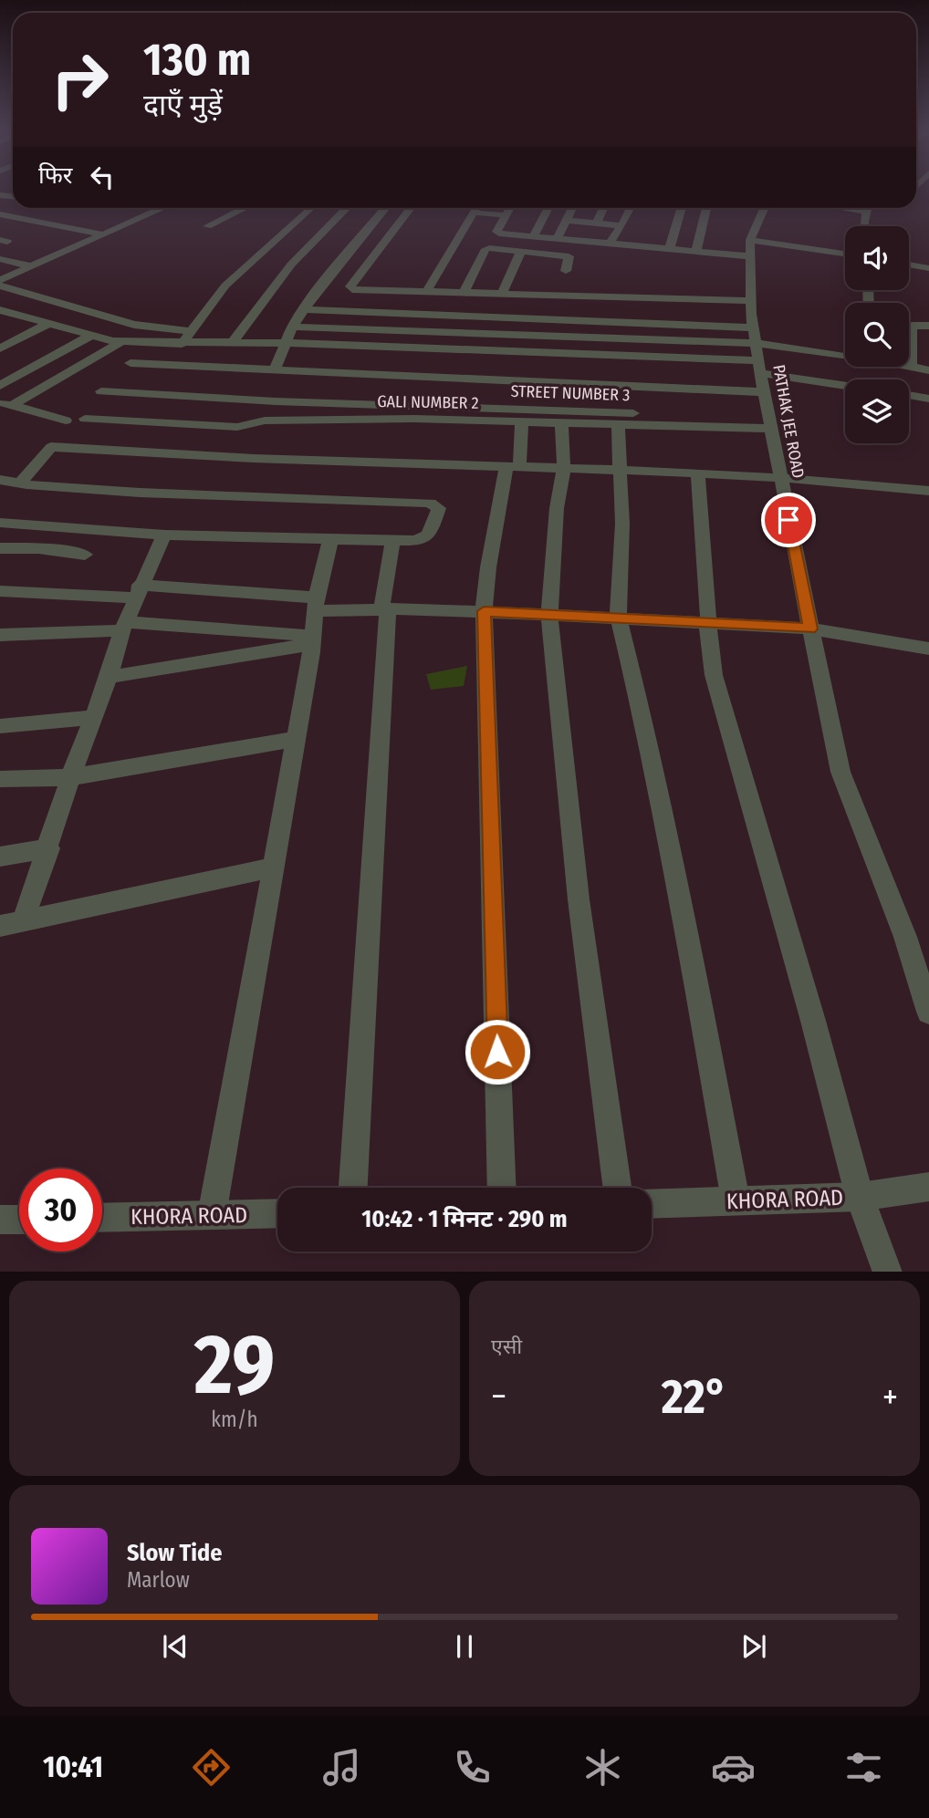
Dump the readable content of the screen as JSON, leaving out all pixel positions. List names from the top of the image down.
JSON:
{
  "streets": {
    "street": [
      "STREET NUMBER 3",
      "GALI NUMBER 2",
      "PATHAK JEE ROAD",
      "KHORA ROAD"
    ]
  },
  "crossings": [
    ["STREET NUMBER 3", "GALI NUMBER 2"],
    ["STREET NUMBER 3", "PATHAK JEE ROAD"],
    ["GALI NUMBER 2", "PATHAK JEE ROAD"]
  ],
  "page": {
    "turn": ["130 m", "दाएँ मुड़ें"],
    "then": "फिर",
    "limit": "30",
    "trip": "10:42 · 1 मिनट · 290 m",
    "tile": [
      ["29", "km/h"],
      "एसी"
    ],
    "heat": ["−", "22°", "+"],
    "song": ["Slow Tide", "Marlow"],
    "tabs": "10:41"
  }
}
